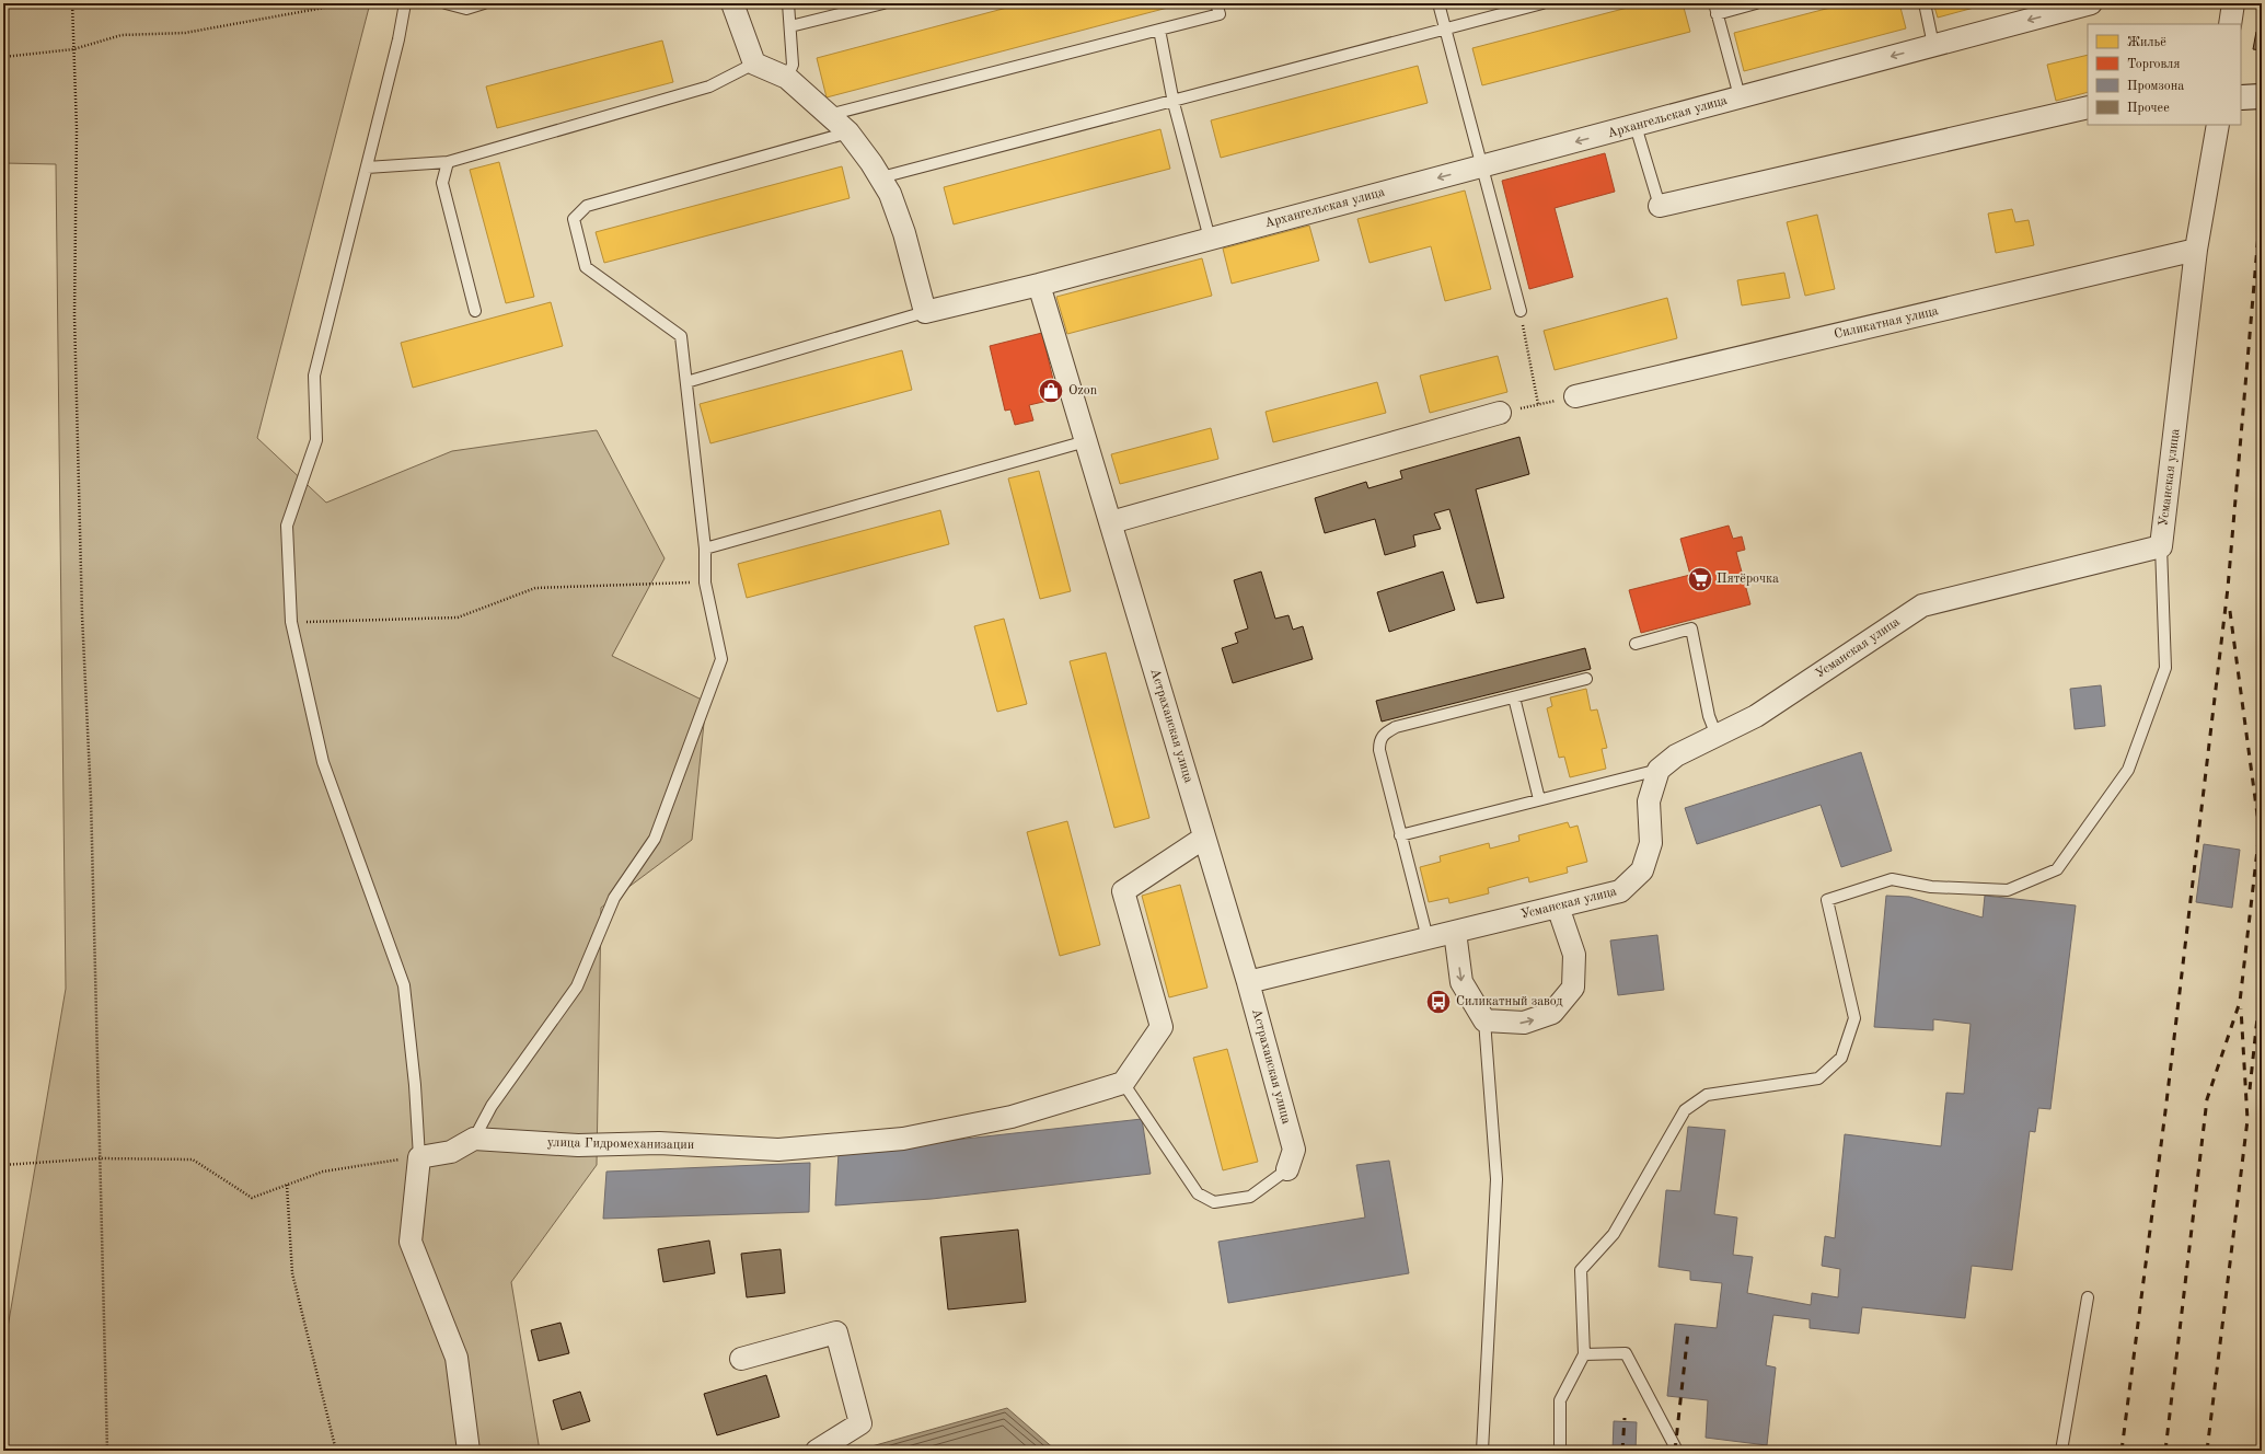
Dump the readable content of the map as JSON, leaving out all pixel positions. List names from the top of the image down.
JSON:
{
  "streets": {
    "street": [
      "Архангельская улица",
      "Силикатная улица",
      "Усманская улица",
      "Астраханская улица",
      "улица Гидромеханизации"
    ]
  },
  "crossings": [
    ["Архангельская улица", "Астраханская улица"],
    ["Силикатная улица", "Усманская улица"],
    ["Усманская улица", "Астраханская улица"]
  ],
  "places": {
    "shop": ["Ozon"],
    "supermarket": ["Пятёрочка"],
    "bus stop": ["Силикатный завод"]
  },
  "legend": [
    "Жильё",
    "Торговля",
    "Промзона",
    "Прочее"
  ]
}
